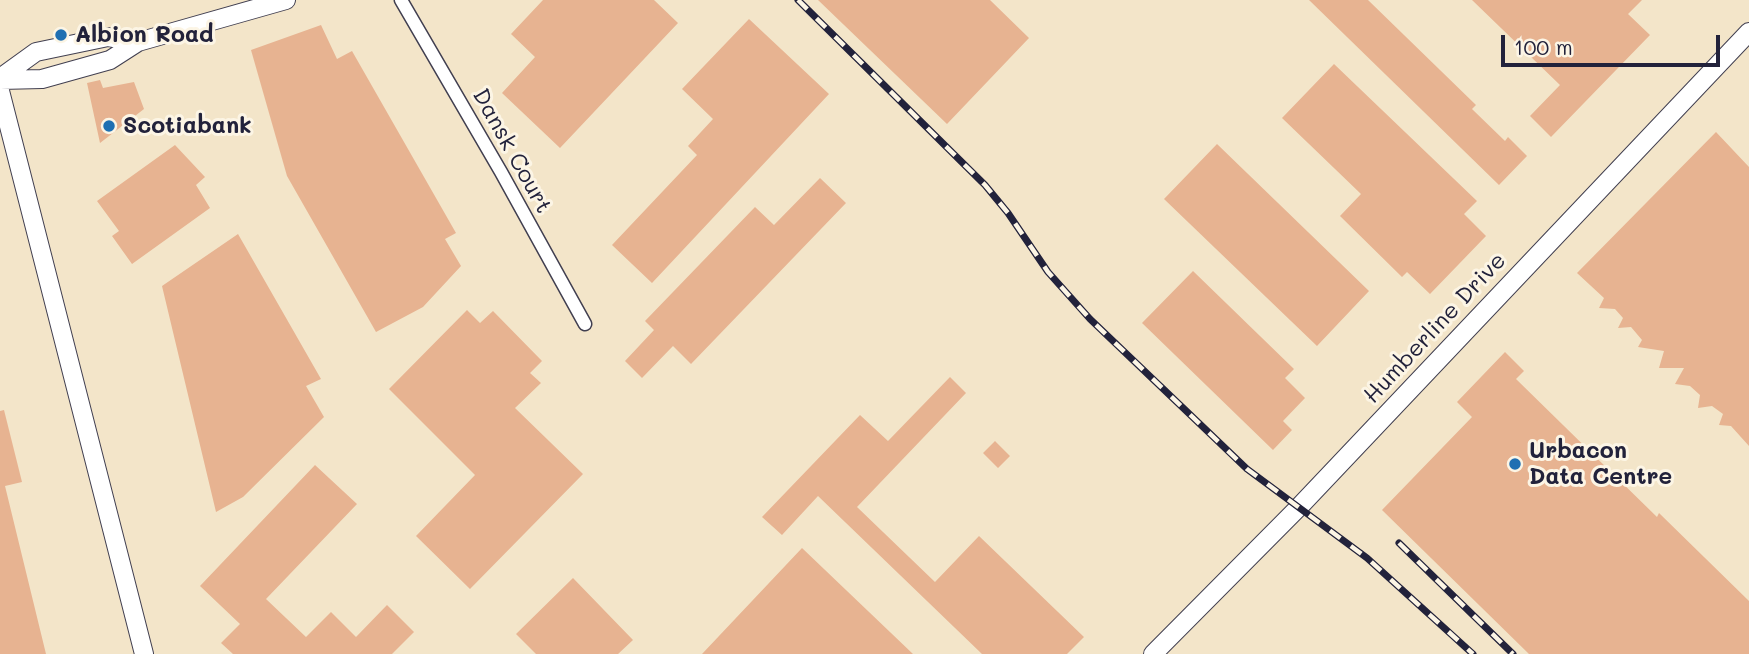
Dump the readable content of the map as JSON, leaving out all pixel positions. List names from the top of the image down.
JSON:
{
  "streets": {
    "street": ["Dansk Court", "Humberline Drive"]
  },
  "places": ["Albion Road", "Scotiabank", "Urbacon Data Centre"],
  "scale_bar": "100 m"
}
